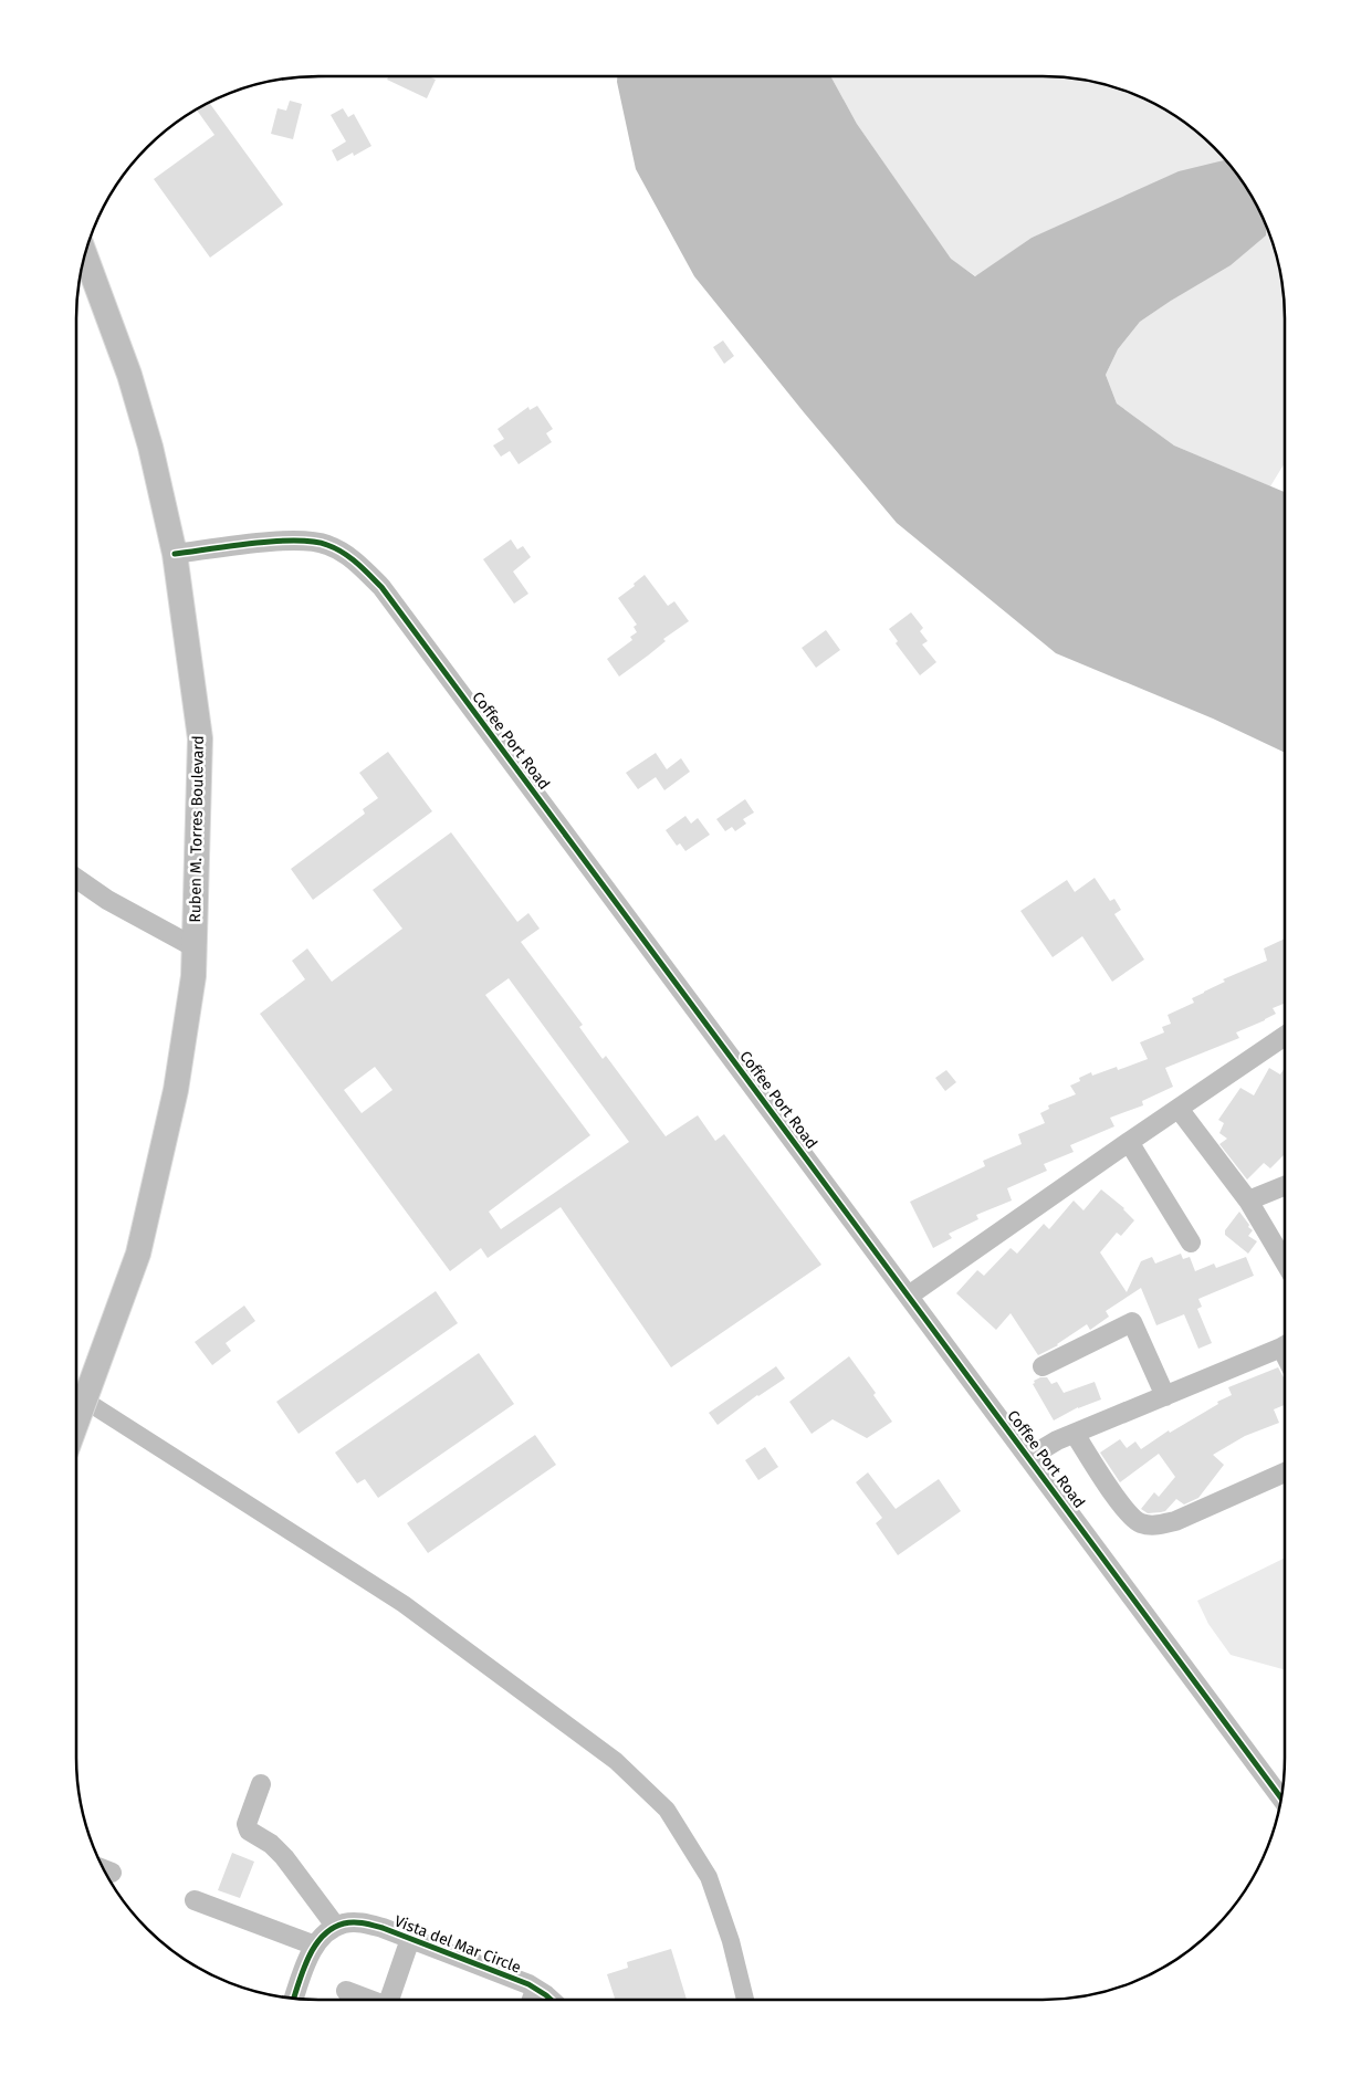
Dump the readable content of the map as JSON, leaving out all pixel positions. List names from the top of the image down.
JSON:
{
  "streets": {
    "main road": ["Ruben M. Torres Boulevard"],
    "street": ["Coffee Port Road", "Vista del Mar Circle"]
  },
  "crossings": [
    ["Coffee Port Road", "Ruben M. Torres Boulevard"]
  ]
}
